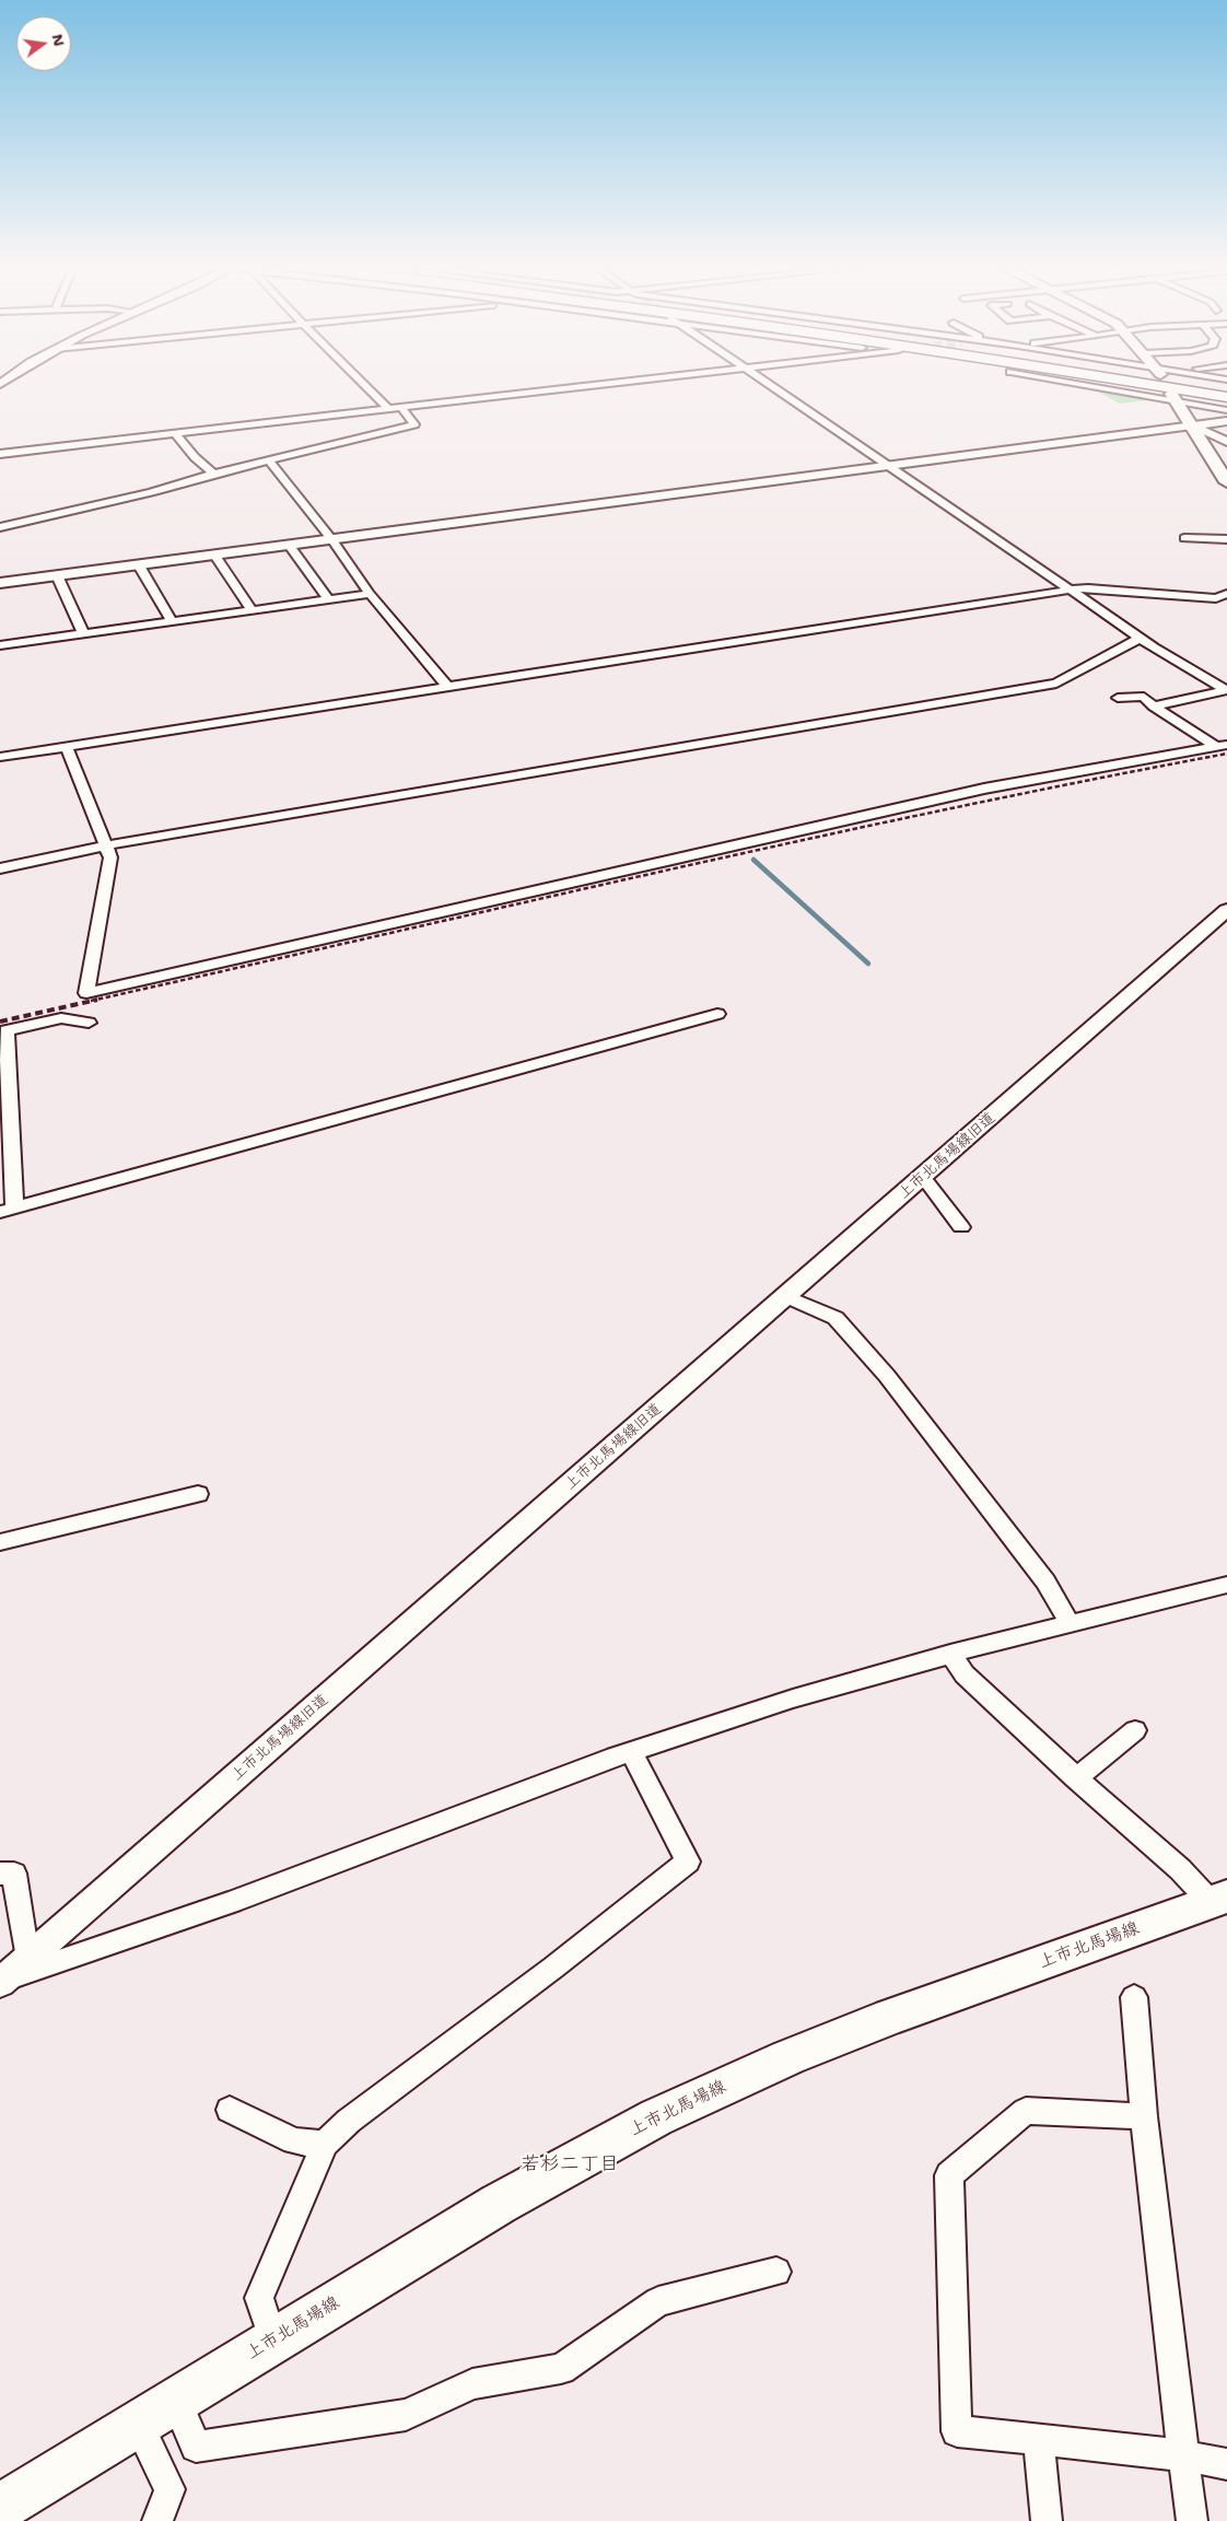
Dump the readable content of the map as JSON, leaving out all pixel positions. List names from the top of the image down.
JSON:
{
  "streets": {
    "main road": ["上市北馬場線"],
    "street": ["上市北馬場線旧道"]
  },
  "districts": ["若杉二丁目"],
  "north": "right"
}
